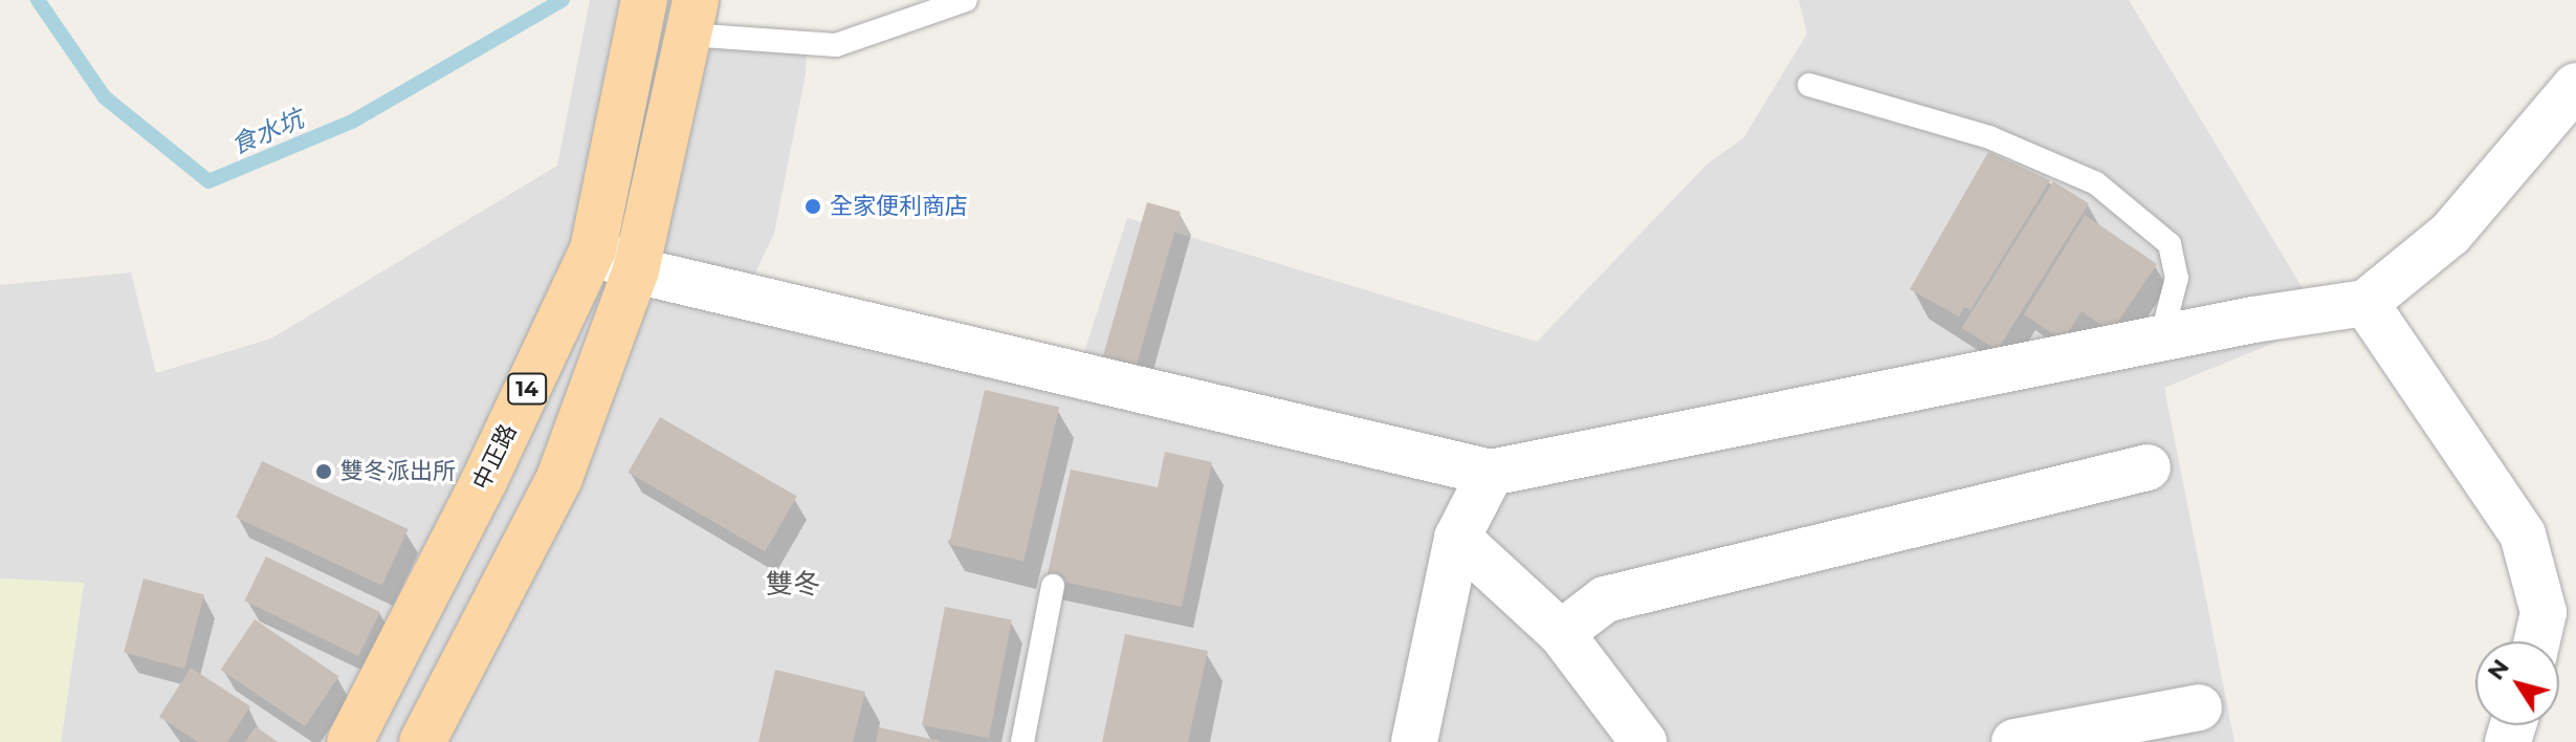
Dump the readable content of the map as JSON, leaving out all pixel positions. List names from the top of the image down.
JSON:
{
  "streets": {
    "main road": ["14", "中正路"]
  },
  "districts": ["雙冬"],
  "water": ["食水坑"],
  "places": ["全家便利商店", "雙冬派出所"],
  "north": "top left"
}
